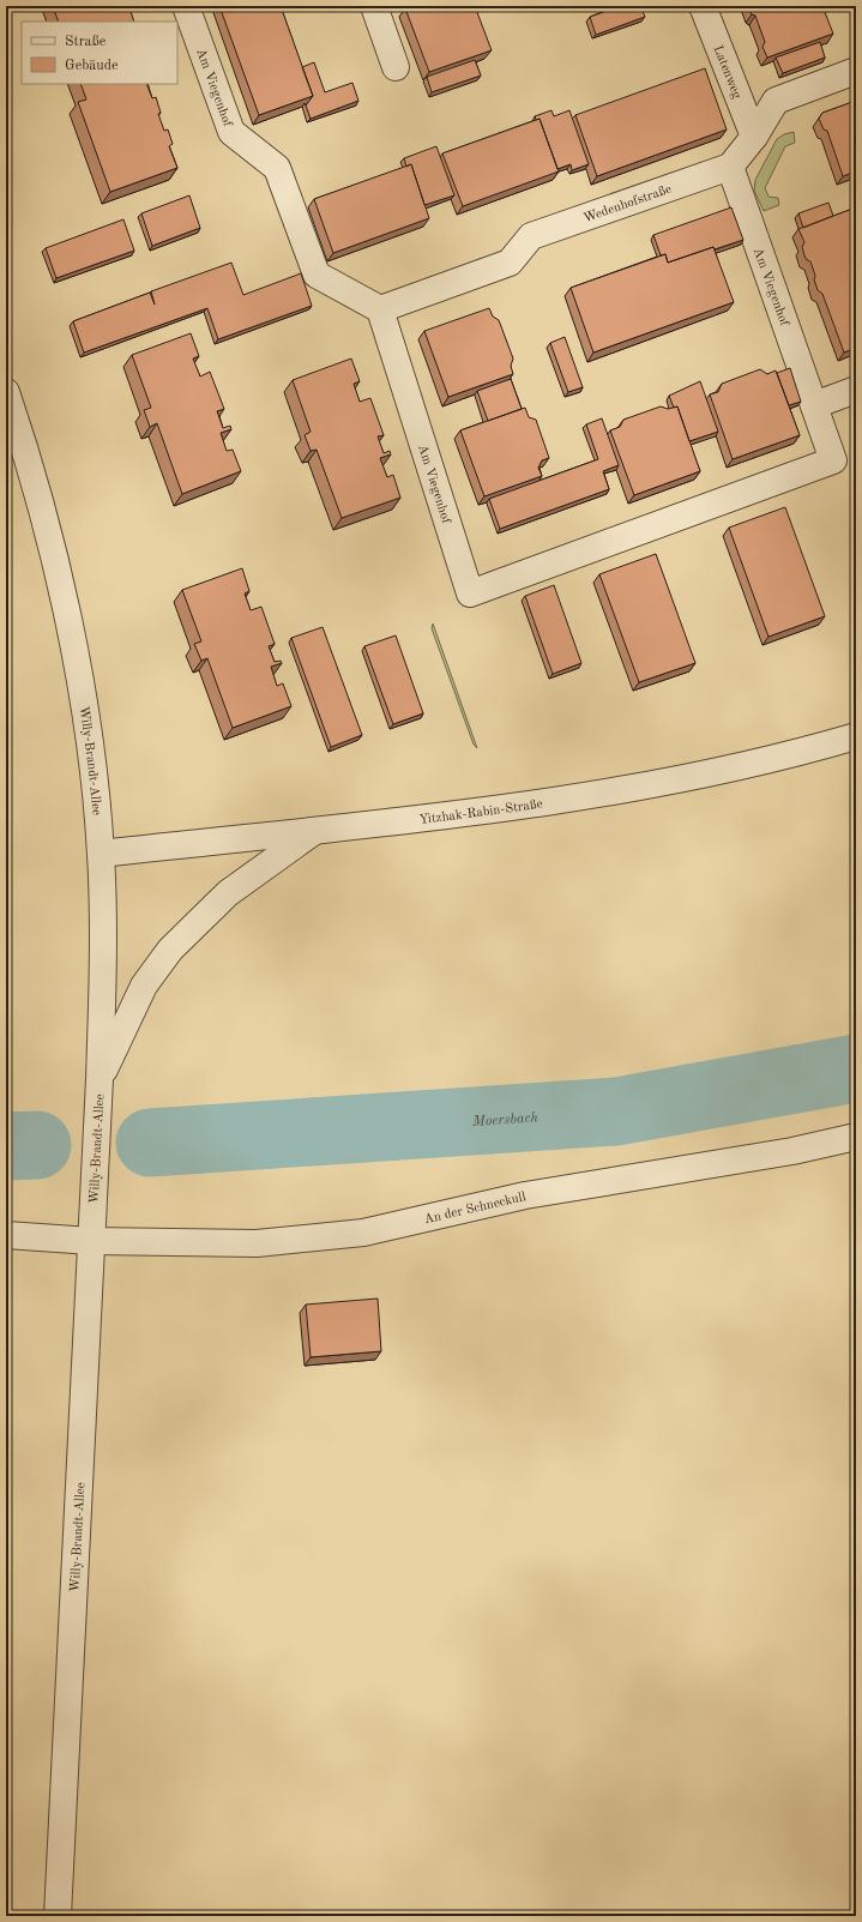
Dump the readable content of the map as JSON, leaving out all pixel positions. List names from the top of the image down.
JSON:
{
  "streets": {
    "street": [
      "Latenweg",
      "Am Viegenhof",
      "Wedenhofstraße",
      "Willy-Brandt-Allee",
      "Yitzhak-Rabin-Straße",
      "An der Schneckull"
    ]
  },
  "crossings": [
    ["Am Viegenhof", "Wedenhofstraße"],
    ["Willy-Brandt-Allee", "Yitzhak-Rabin-Straße"],
    ["Willy-Brandt-Allee", "An der Schneckull"]
  ],
  "water": ["Moersbach"],
  "legend": ["Straße", "Gebäude"]
}
